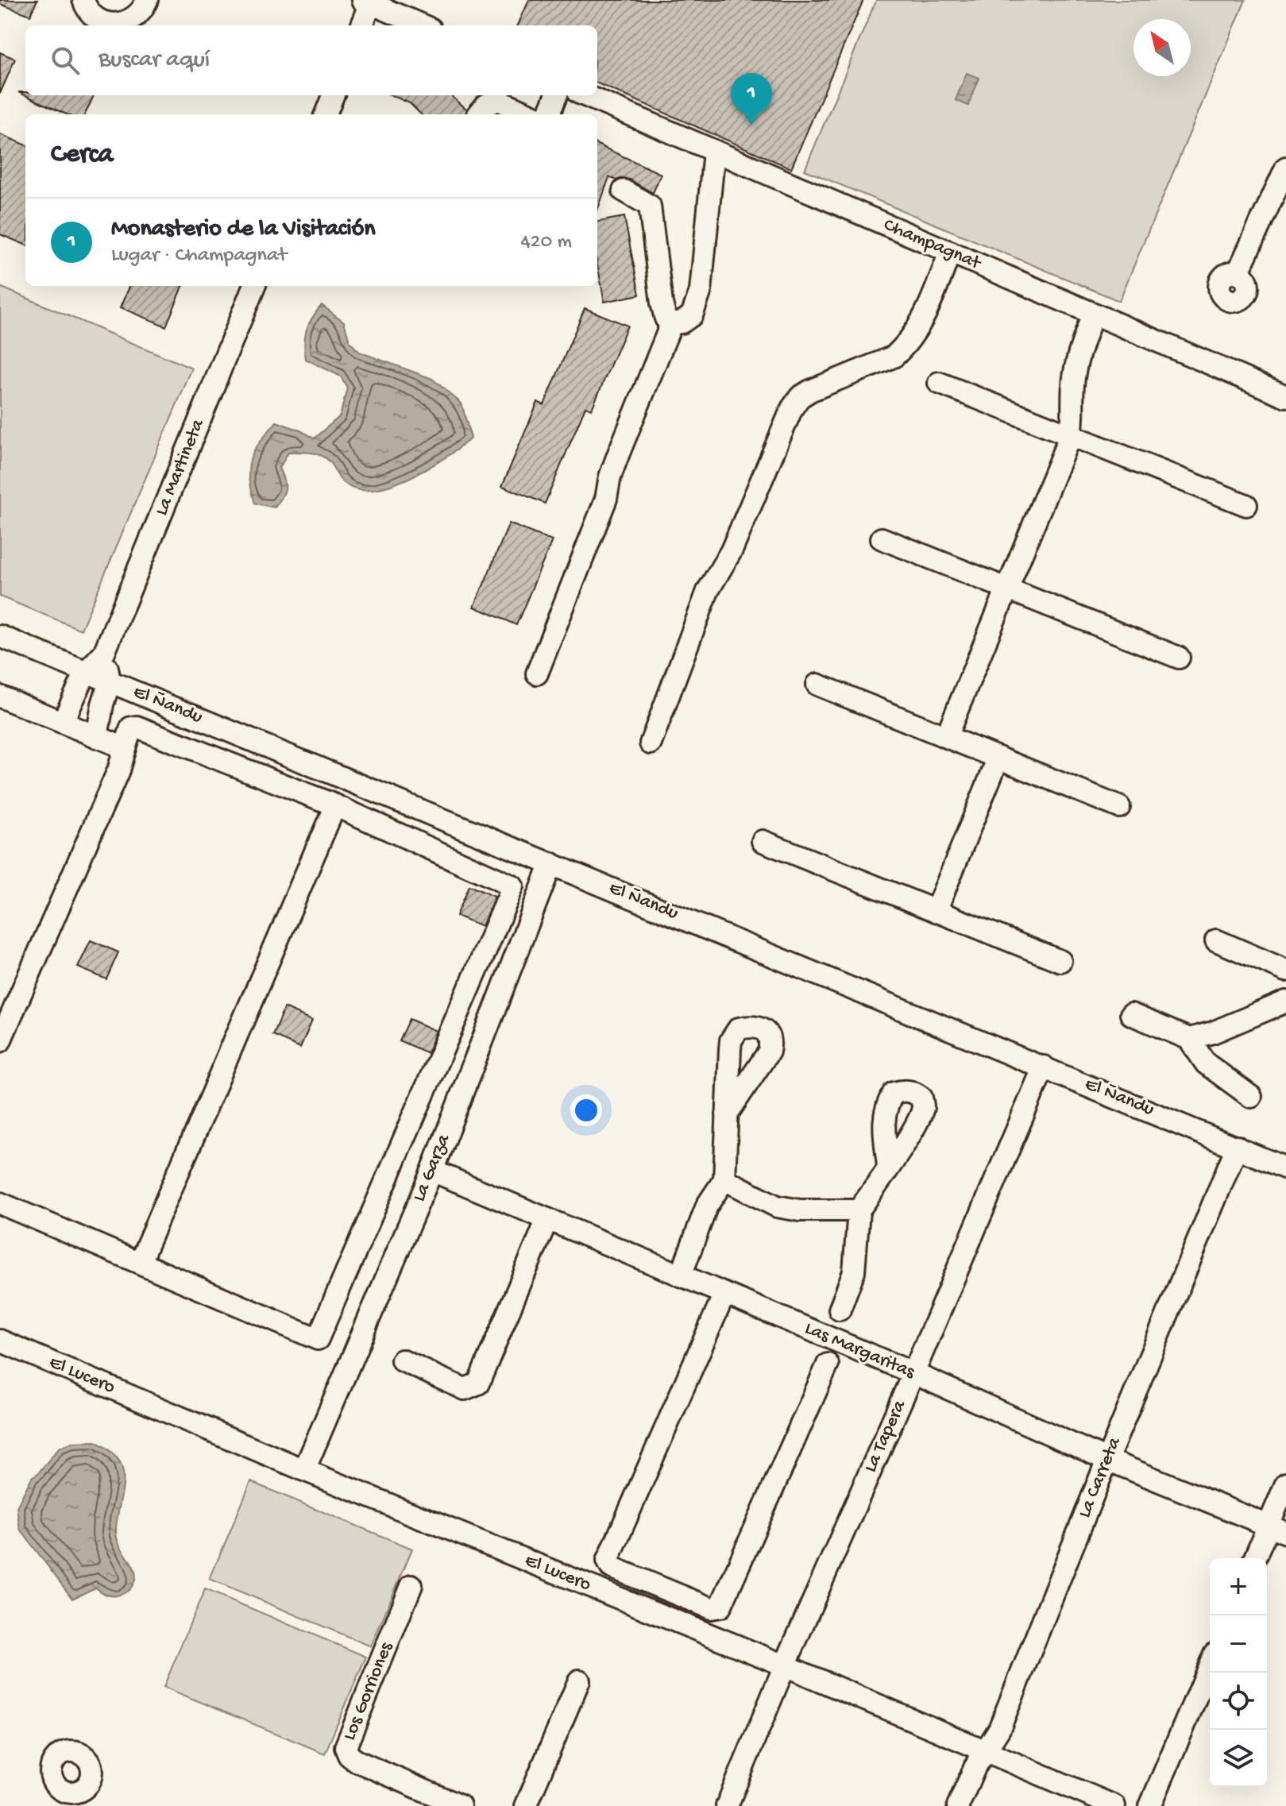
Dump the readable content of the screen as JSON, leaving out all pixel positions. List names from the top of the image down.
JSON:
{
  "streets": {
    "street": [
      "Champagnat",
      "La Martineta",
      "El Ñandu",
      "La Garza",
      "Las Margaritas",
      "El Lucero",
      "La Tapera",
      "La Carreta",
      "Los Gorriones"
    ]
  },
  "crossings": [
    ["El Ñandu", "La Garza"],
    ["El Ñandu", "La Tapera"],
    ["El Ñandu", "La Carreta"],
    ["La Garza", "Las Margaritas"],
    ["La Garza", "El Lucero"],
    ["Las Margaritas", "La Tapera"],
    ["Las Margaritas", "La Carreta"],
    ["El Lucero", "La Tapera"],
    ["El Lucero", "La Carreta"]
  ],
  "north": "top left",
  "page": {
    "search": "Buscar aquí",
    "pins": "1",
    "heading": "Cerca",
    "list": [
      {
        "mark": "1",
        "name": "Monasterio de la Visitación",
        "note": "Lugar · Champagnat",
        "value": "420 m"
      }
    ],
    "map_buttons": ["+", "−"]
  }
}
